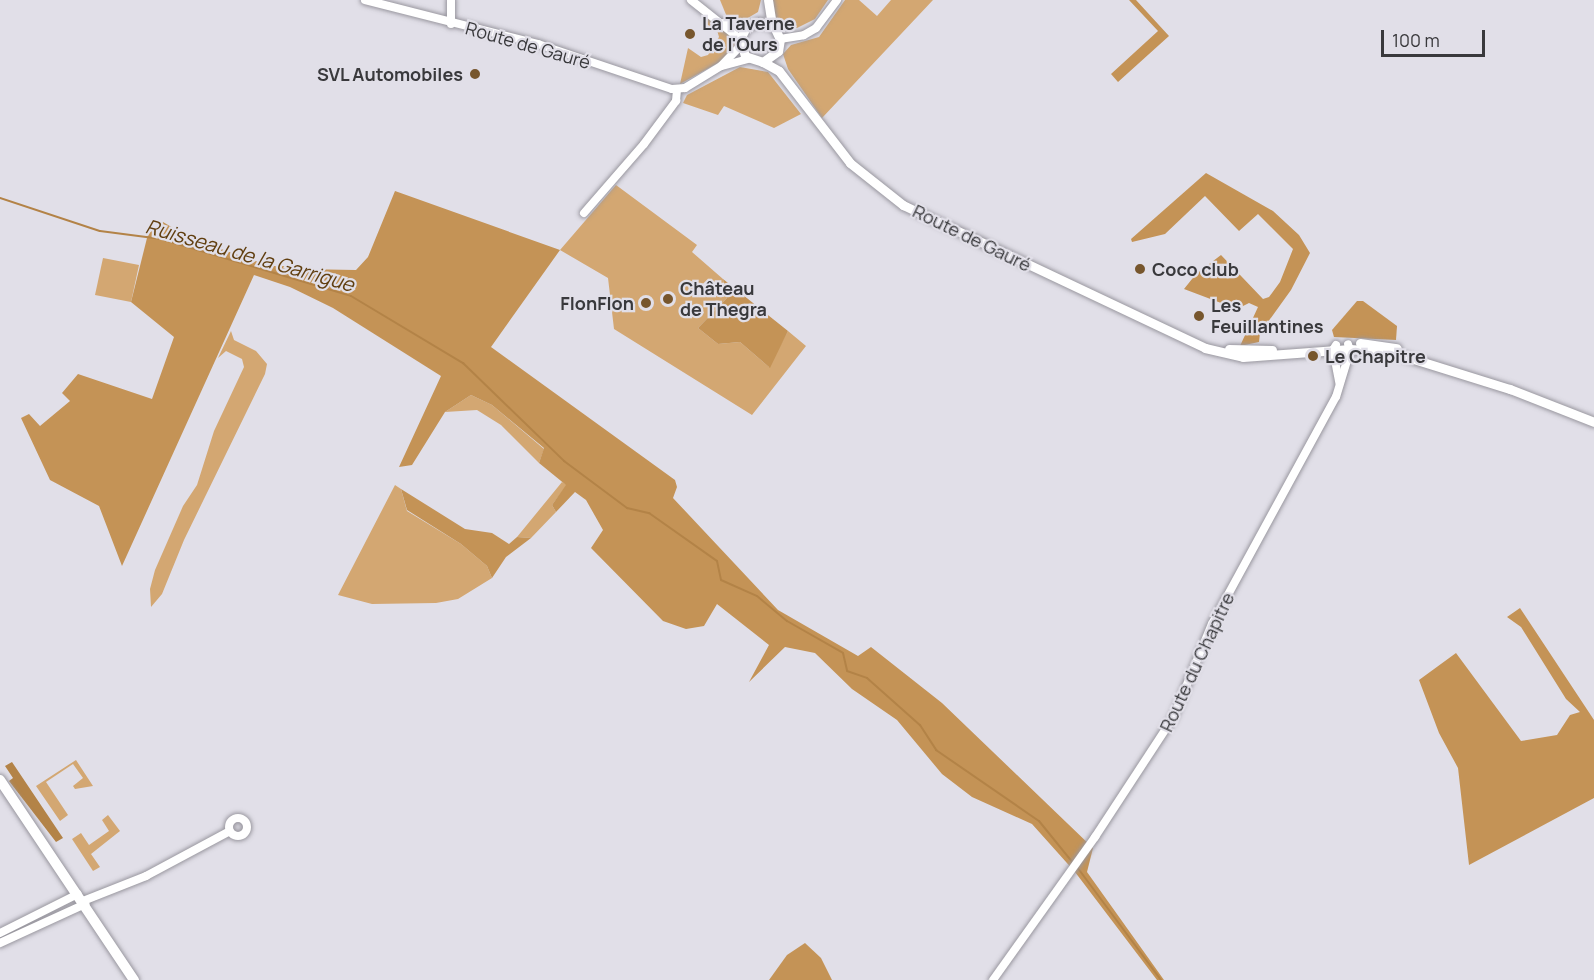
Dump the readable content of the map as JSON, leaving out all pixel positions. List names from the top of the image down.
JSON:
{
  "streets": {
    "street": ["Route de Gauré", "Route du Chapitre"]
  },
  "crossings": [
    ["Route de Gauré", "Route du Chapitre"]
  ],
  "water": ["Ruisseau de la Garrigue"],
  "places": [
    "La Taverne de l'Ours",
    "SVL Automobiles",
    "Coco club",
    "Château de Thegra",
    "FlonFlon",
    "Les Feuillantines",
    "Le Chapitre"
  ],
  "scale_bar": "100 m"
}
